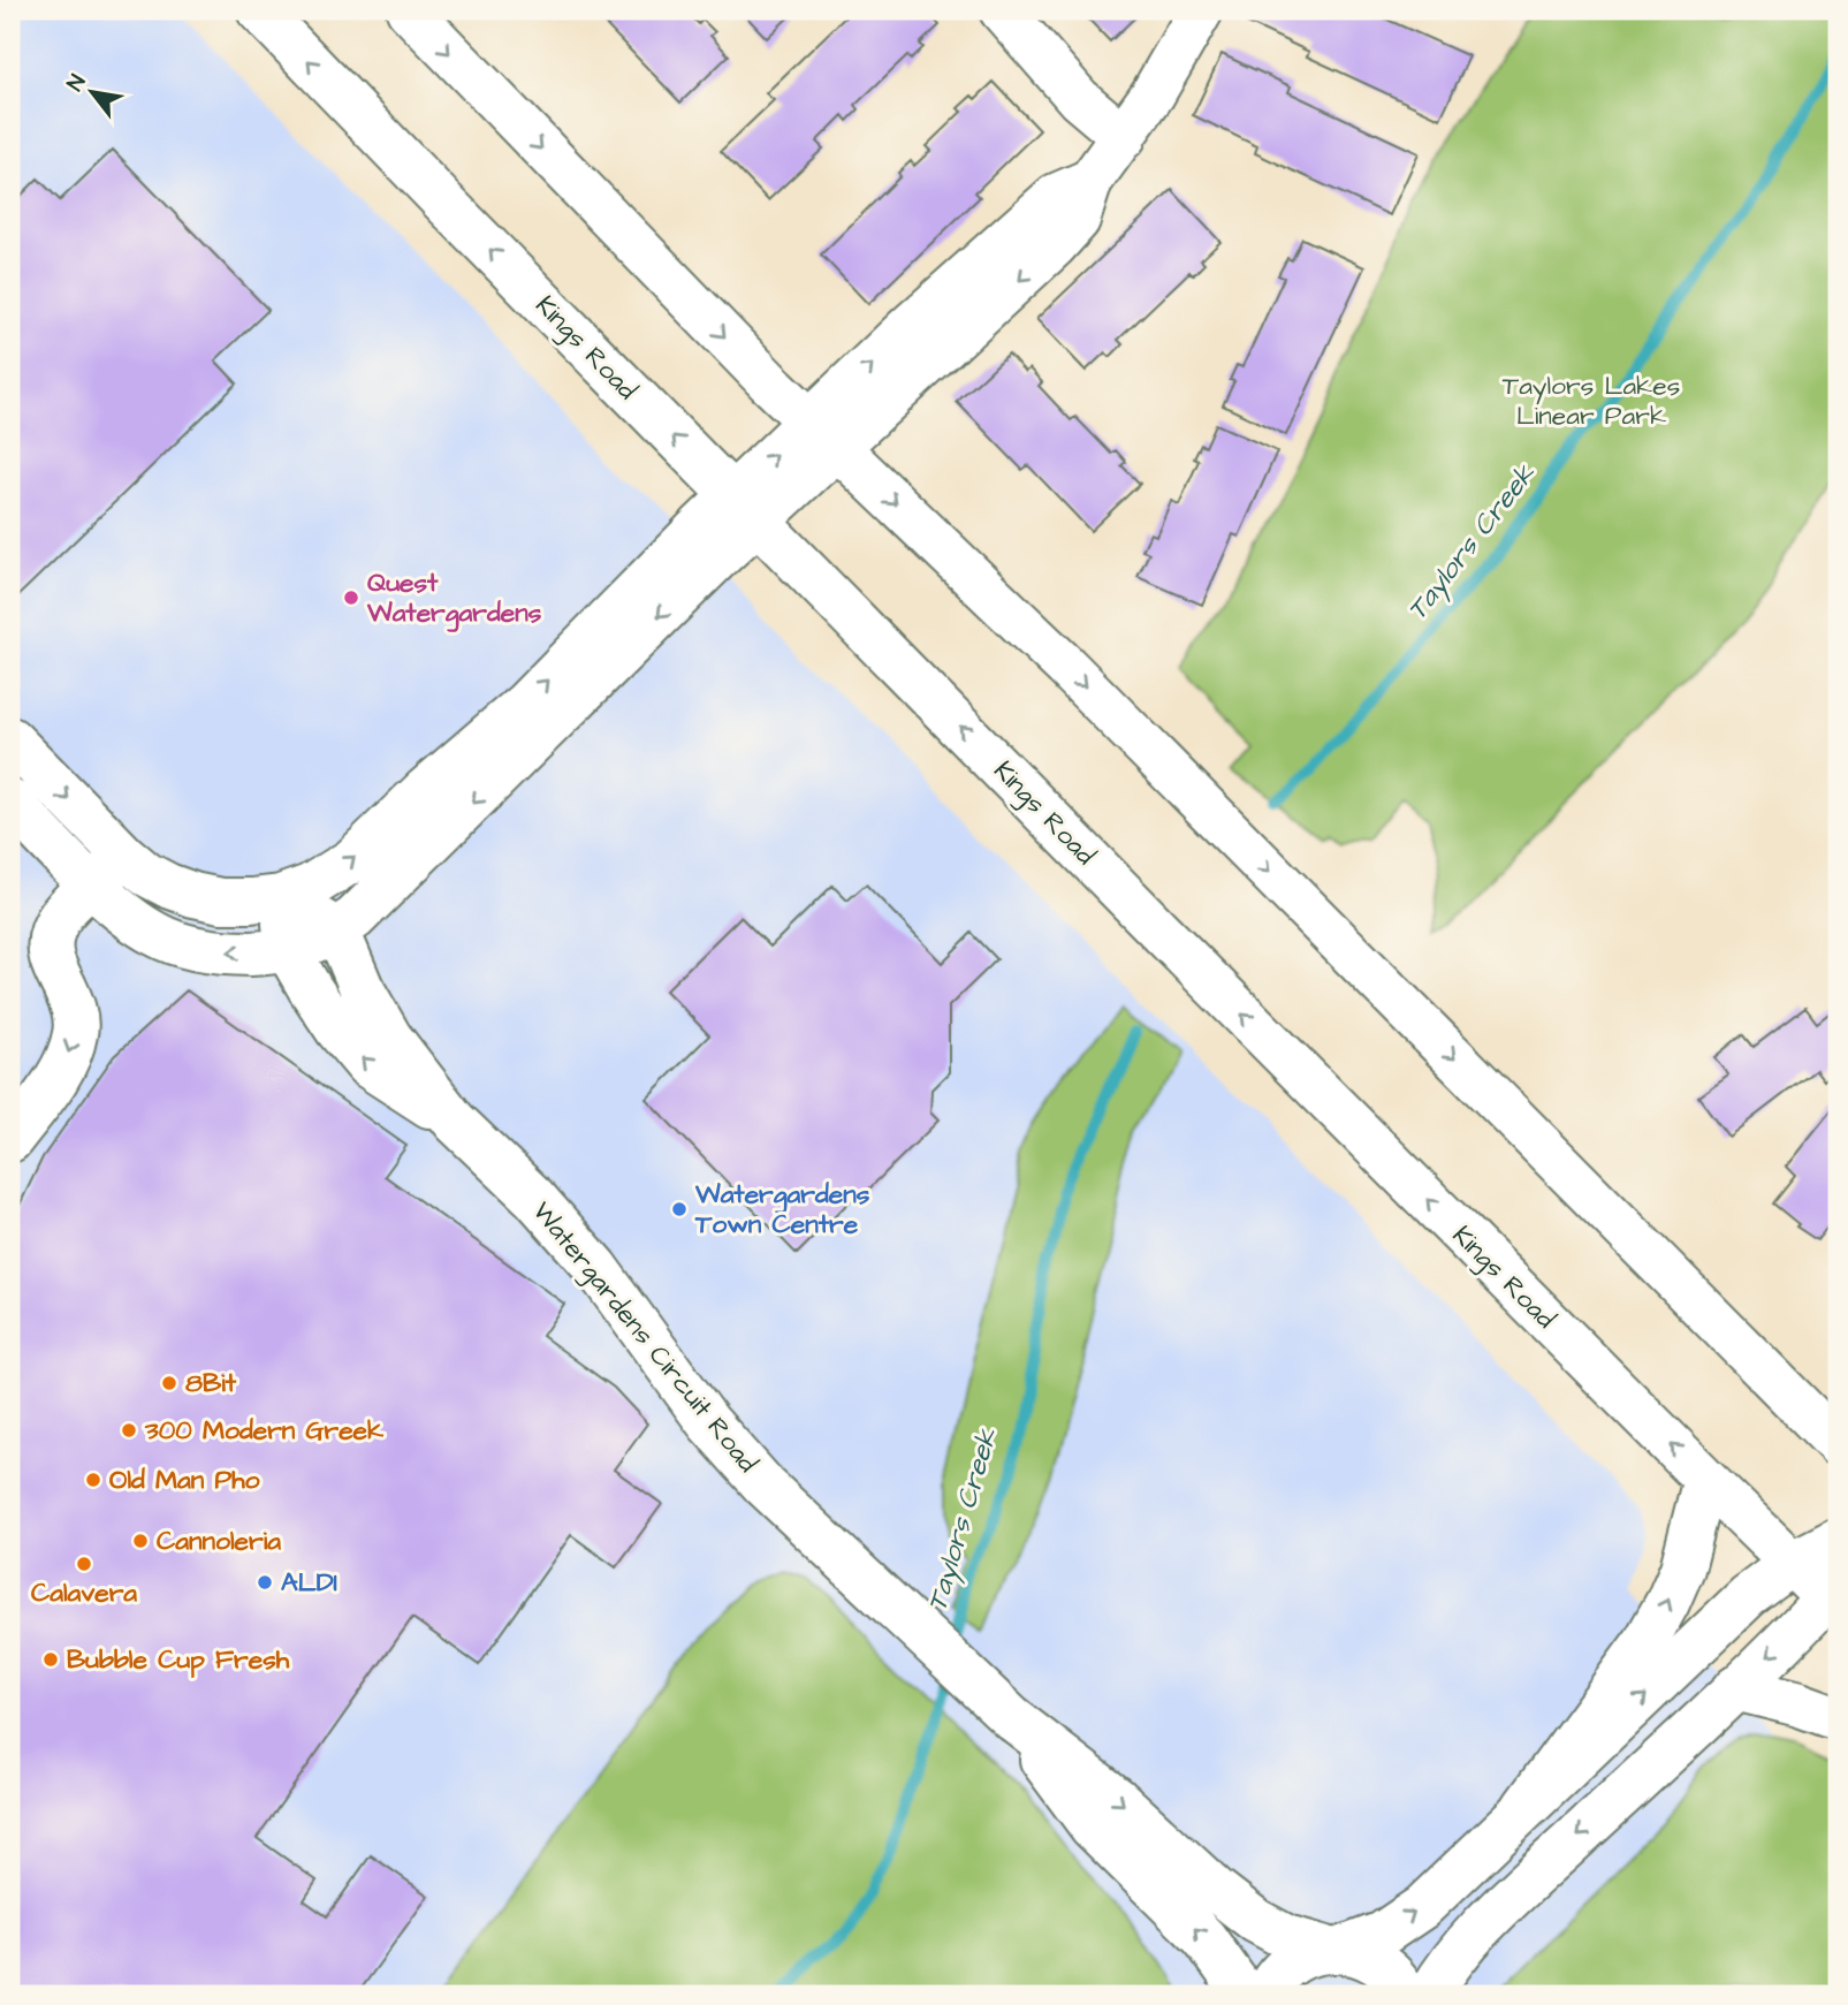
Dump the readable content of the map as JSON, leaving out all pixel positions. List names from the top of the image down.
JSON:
{
  "streets": {
    "street": ["Kings Road", "Watergardens Circuit Road"]
  },
  "water": ["Taylors Creek"],
  "parks": ["Taylors Lakes Linear Park"],
  "places": [
    "Quest Watergardens",
    "Watergardens Town Centre",
    "8Bit",
    "300 Modern Greek",
    "Old Man Pho",
    "Cannoleria",
    "Calavera",
    "ALDI",
    "Bubble Cup Fresh"
  ],
  "north": "top left"
}
